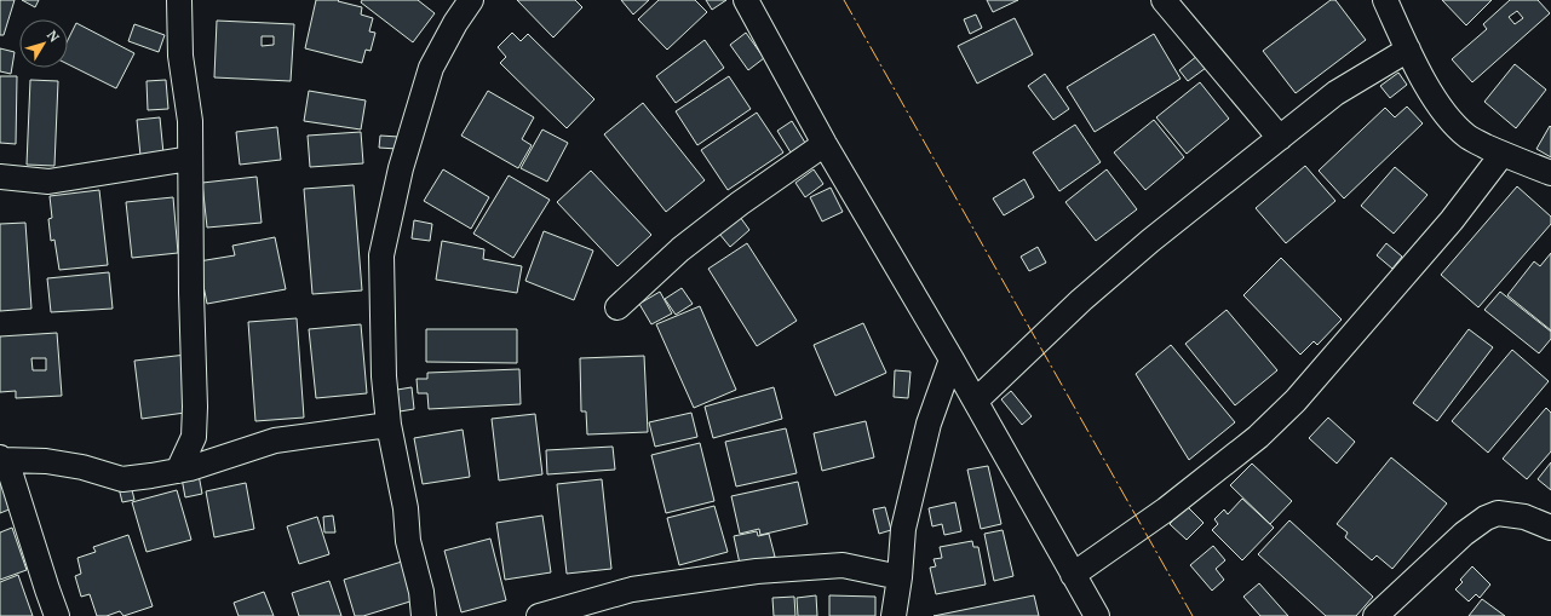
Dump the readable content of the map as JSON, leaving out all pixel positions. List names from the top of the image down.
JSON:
{
  "north": "top right"
}
